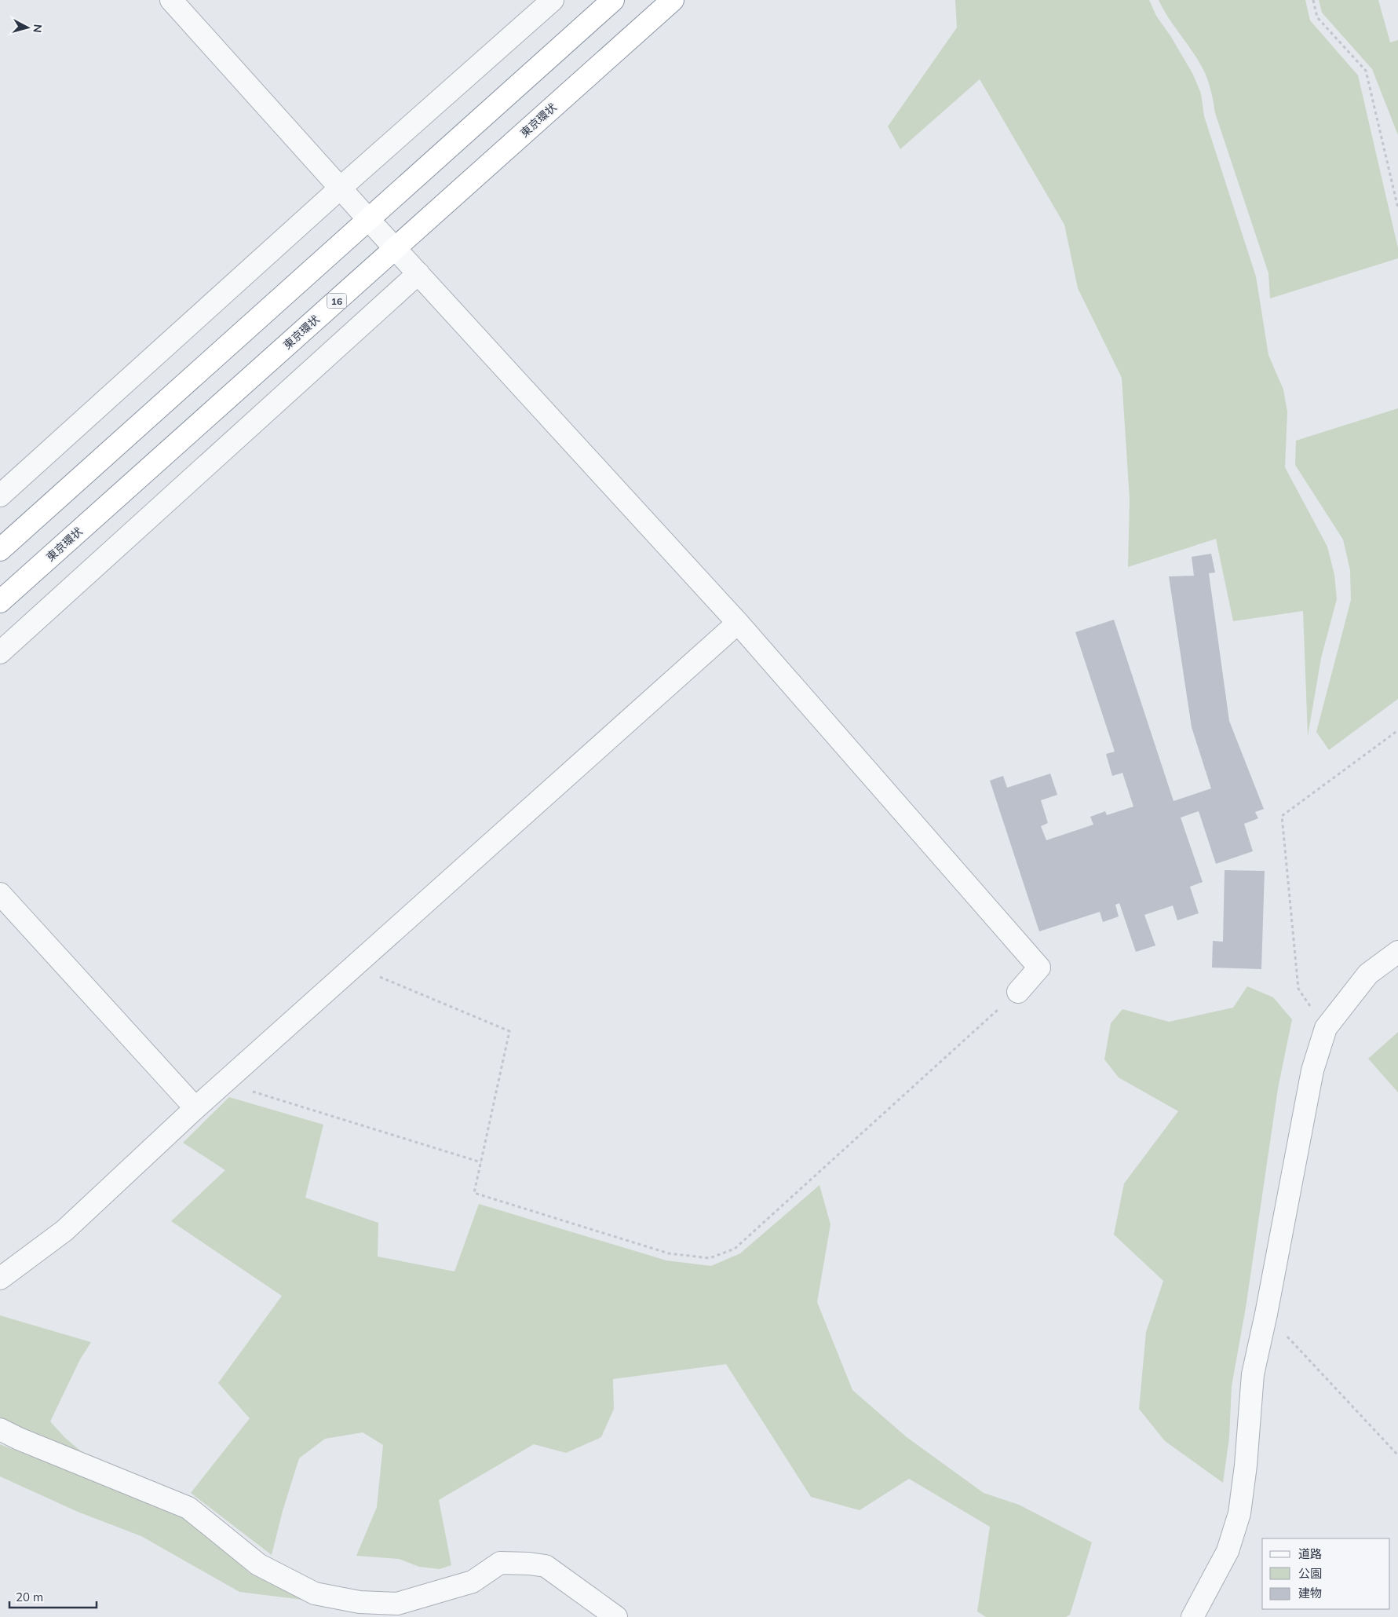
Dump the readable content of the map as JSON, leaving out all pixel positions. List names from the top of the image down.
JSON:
{
  "streets": {
    "highway": ["東京環状", "16"]
  },
  "legend": ["道路", "公園", "建物"],
  "scale_bar": "20 m",
  "north": "right"
}
